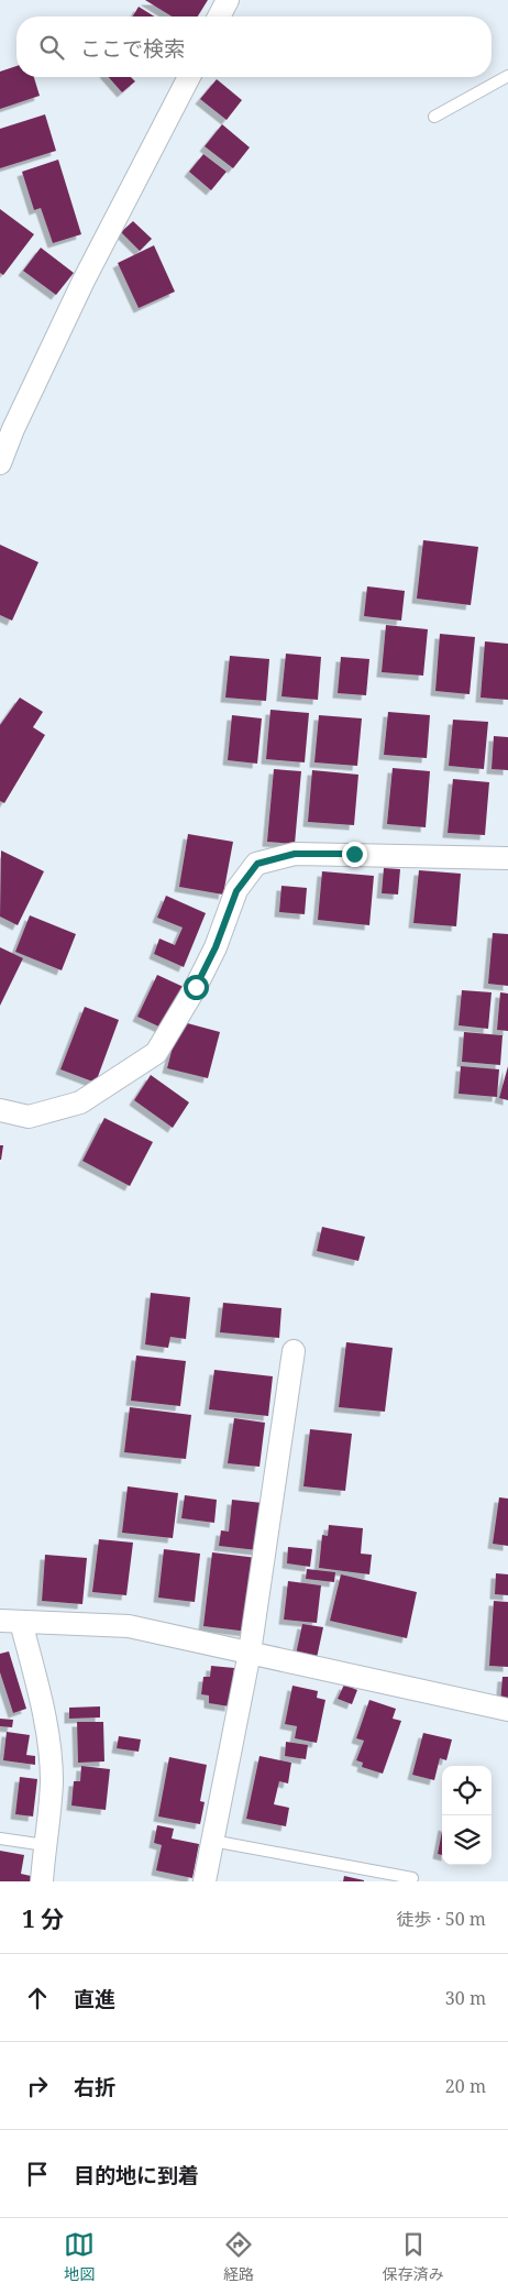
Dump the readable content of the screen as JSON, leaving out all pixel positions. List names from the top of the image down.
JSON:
{
  "page": {
    "search": "ここで検索",
    "heading": ["1 分", "徒歩 · 50 m"],
    "list": [
      ["直進", "30 m"],
      ["右折", "20 m"],
      "目的地に到着"
    ],
    "nav": ["地図", "経路", "保存済み"]
  }
}
